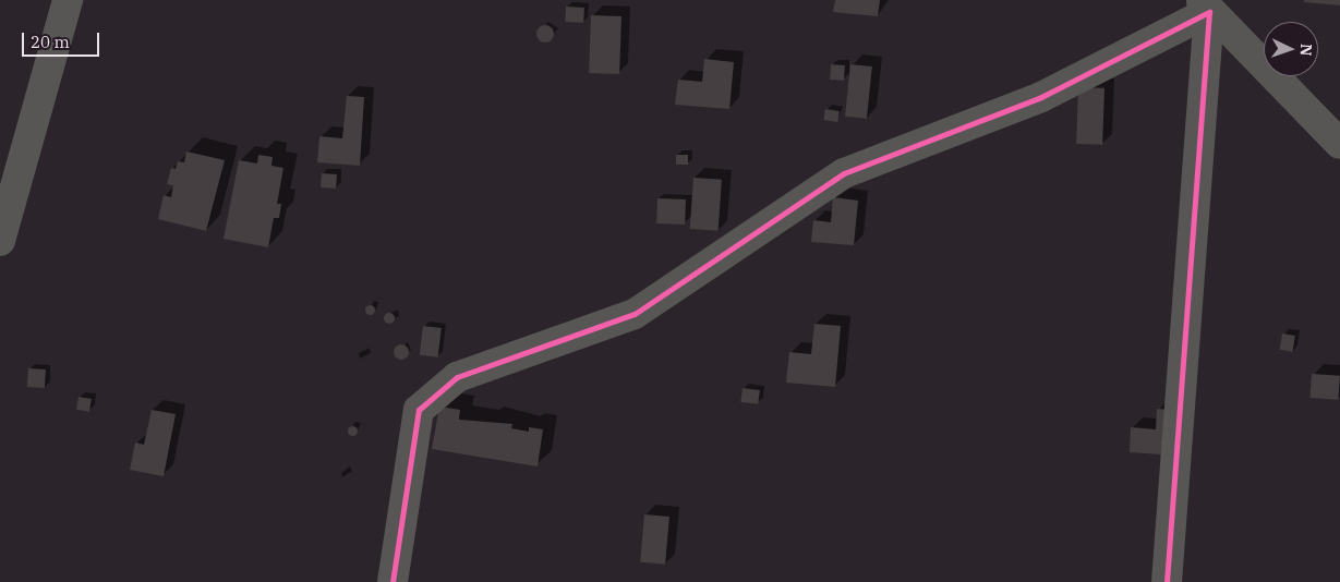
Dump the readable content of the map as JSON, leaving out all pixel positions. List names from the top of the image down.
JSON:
{
  "scale_bar": "20 m",
  "north": "right"
}
